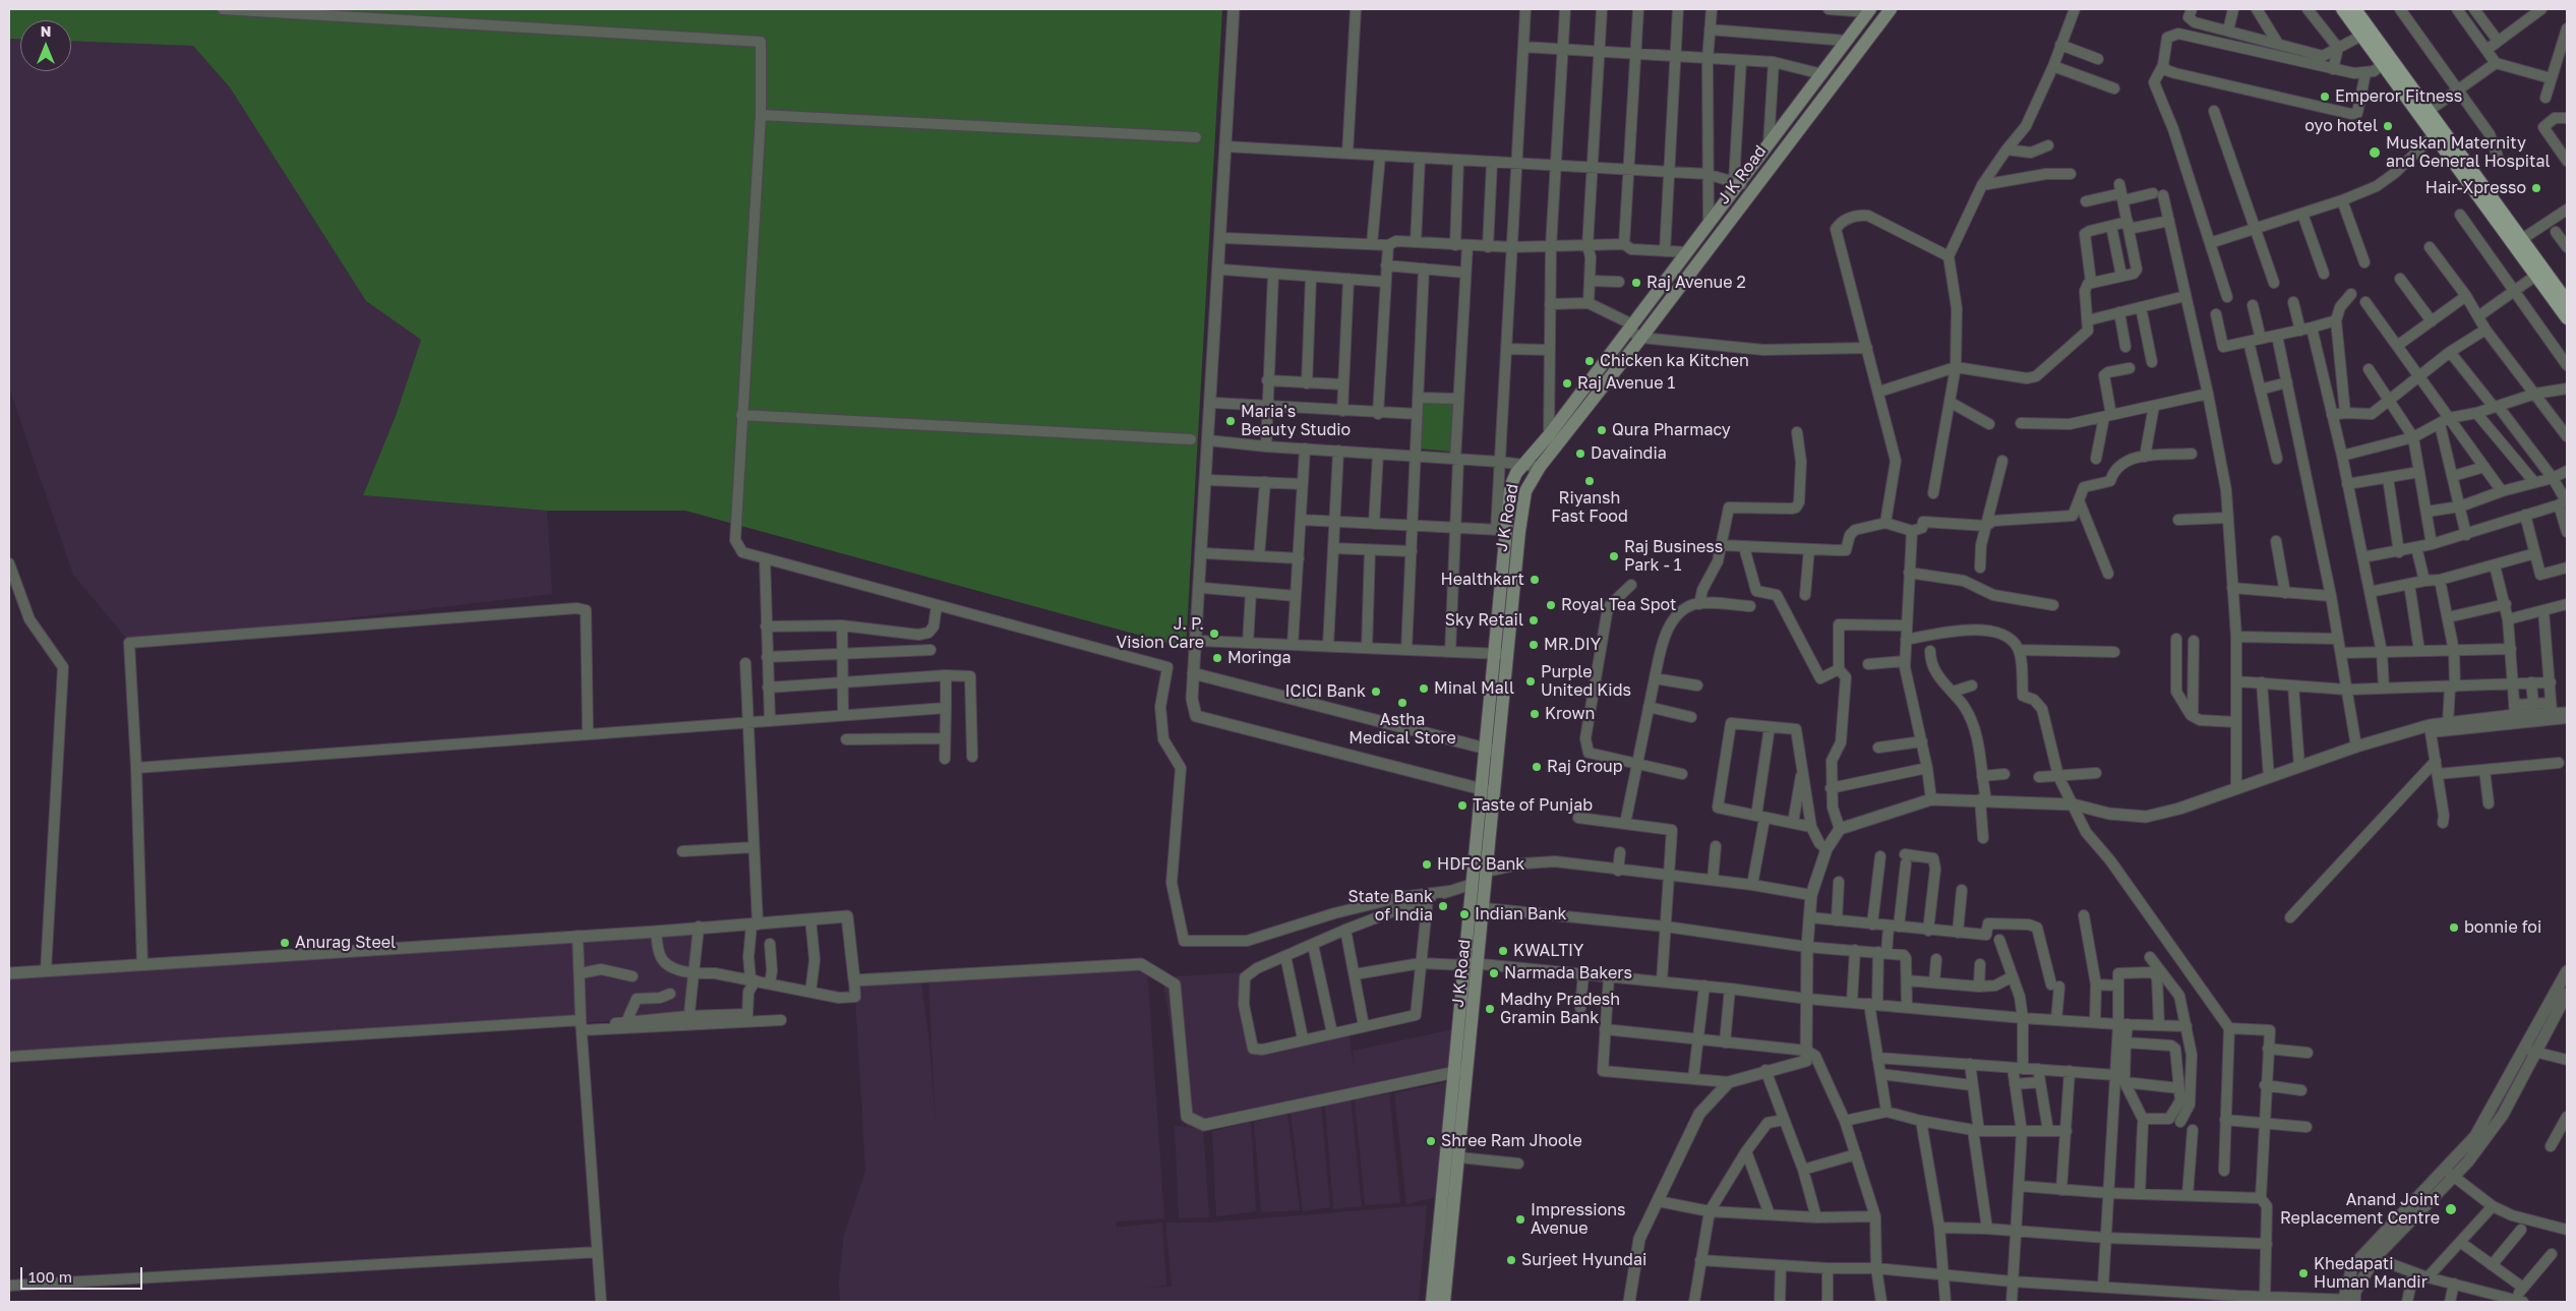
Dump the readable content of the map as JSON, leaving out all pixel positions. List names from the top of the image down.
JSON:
{
  "streets": {
    "main road": ["J K Road"]
  },
  "places": [
    "Emperor Fitness",
    "oyo hotel",
    "Muskan Maternity and General Hospital",
    "Hair-Xpresso",
    "Raj Avenue 2",
    "Chicken ka Kitchen",
    "Raj Avenue 1",
    "Maria's Beauty Studio",
    "Qura Pharmacy",
    "Davaindia",
    "Riyansh Fast Food",
    "Raj Business Park - 1",
    "Healthkart",
    "Royal Tea Spot",
    "Sky Retail",
    "J. P. Vision Care",
    "MR.DIY",
    "Moringa",
    "Purple United Kids",
    "Minal Mall",
    "ICICI Bank",
    "Astha Medical Store",
    "Krown",
    "Raj Group",
    "Taste of Punjab",
    "HDFC Bank",
    "State Bank of India",
    "Indian Bank",
    "bonnie foi",
    "Anurag Steel",
    "KWALTIY",
    "Narmada Bakers",
    "Madhy Pradesh Gramin Bank",
    "Shree Ram Jhoole",
    "Anand Joint Replacement Centre",
    "Impressions Avenue",
    "Surjeet Hyundai",
    "Khedapati Human Mandir"
  ],
  "scale_bar": "100 m",
  "north": "top"
}
